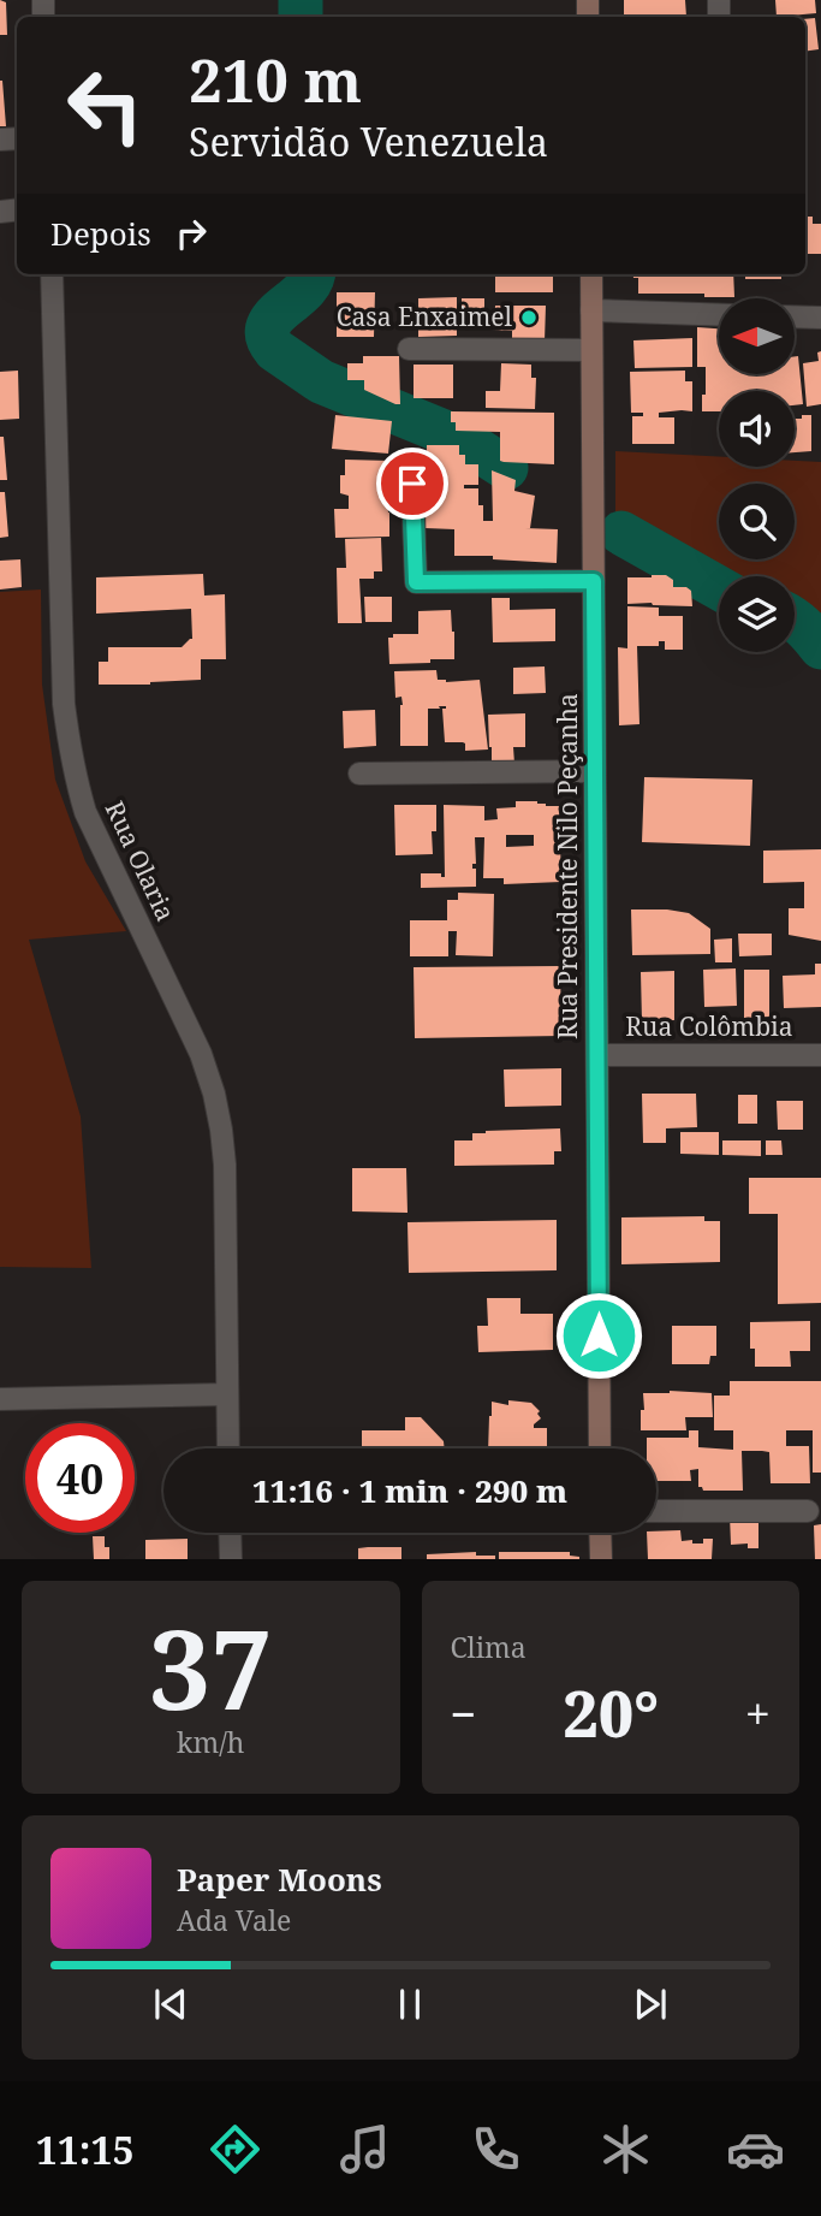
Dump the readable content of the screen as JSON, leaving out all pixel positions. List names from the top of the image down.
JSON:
{
  "streets": {
    "street": ["Rua Olaria", "Rua Presidente Nilo Peçanha", "Rua Colômbia"]
  },
  "crossings": [
    ["Rua Presidente Nilo Peçanha", "Rua Colômbia"]
  ],
  "places": ["Casa Enxaimel"],
  "north": "left",
  "page": {
    "turn": ["210 m", "Servidão Venezuela"],
    "then": "Depois",
    "limit": "40",
    "trip": "11:16 · 1 min · 290 m",
    "tile": [
      ["37", "km/h"],
      "Clima"
    ],
    "heat": ["−", "20°", "+"],
    "song": ["Paper Moons", "Ada Vale"],
    "tabs": "11:15"
  }
}
